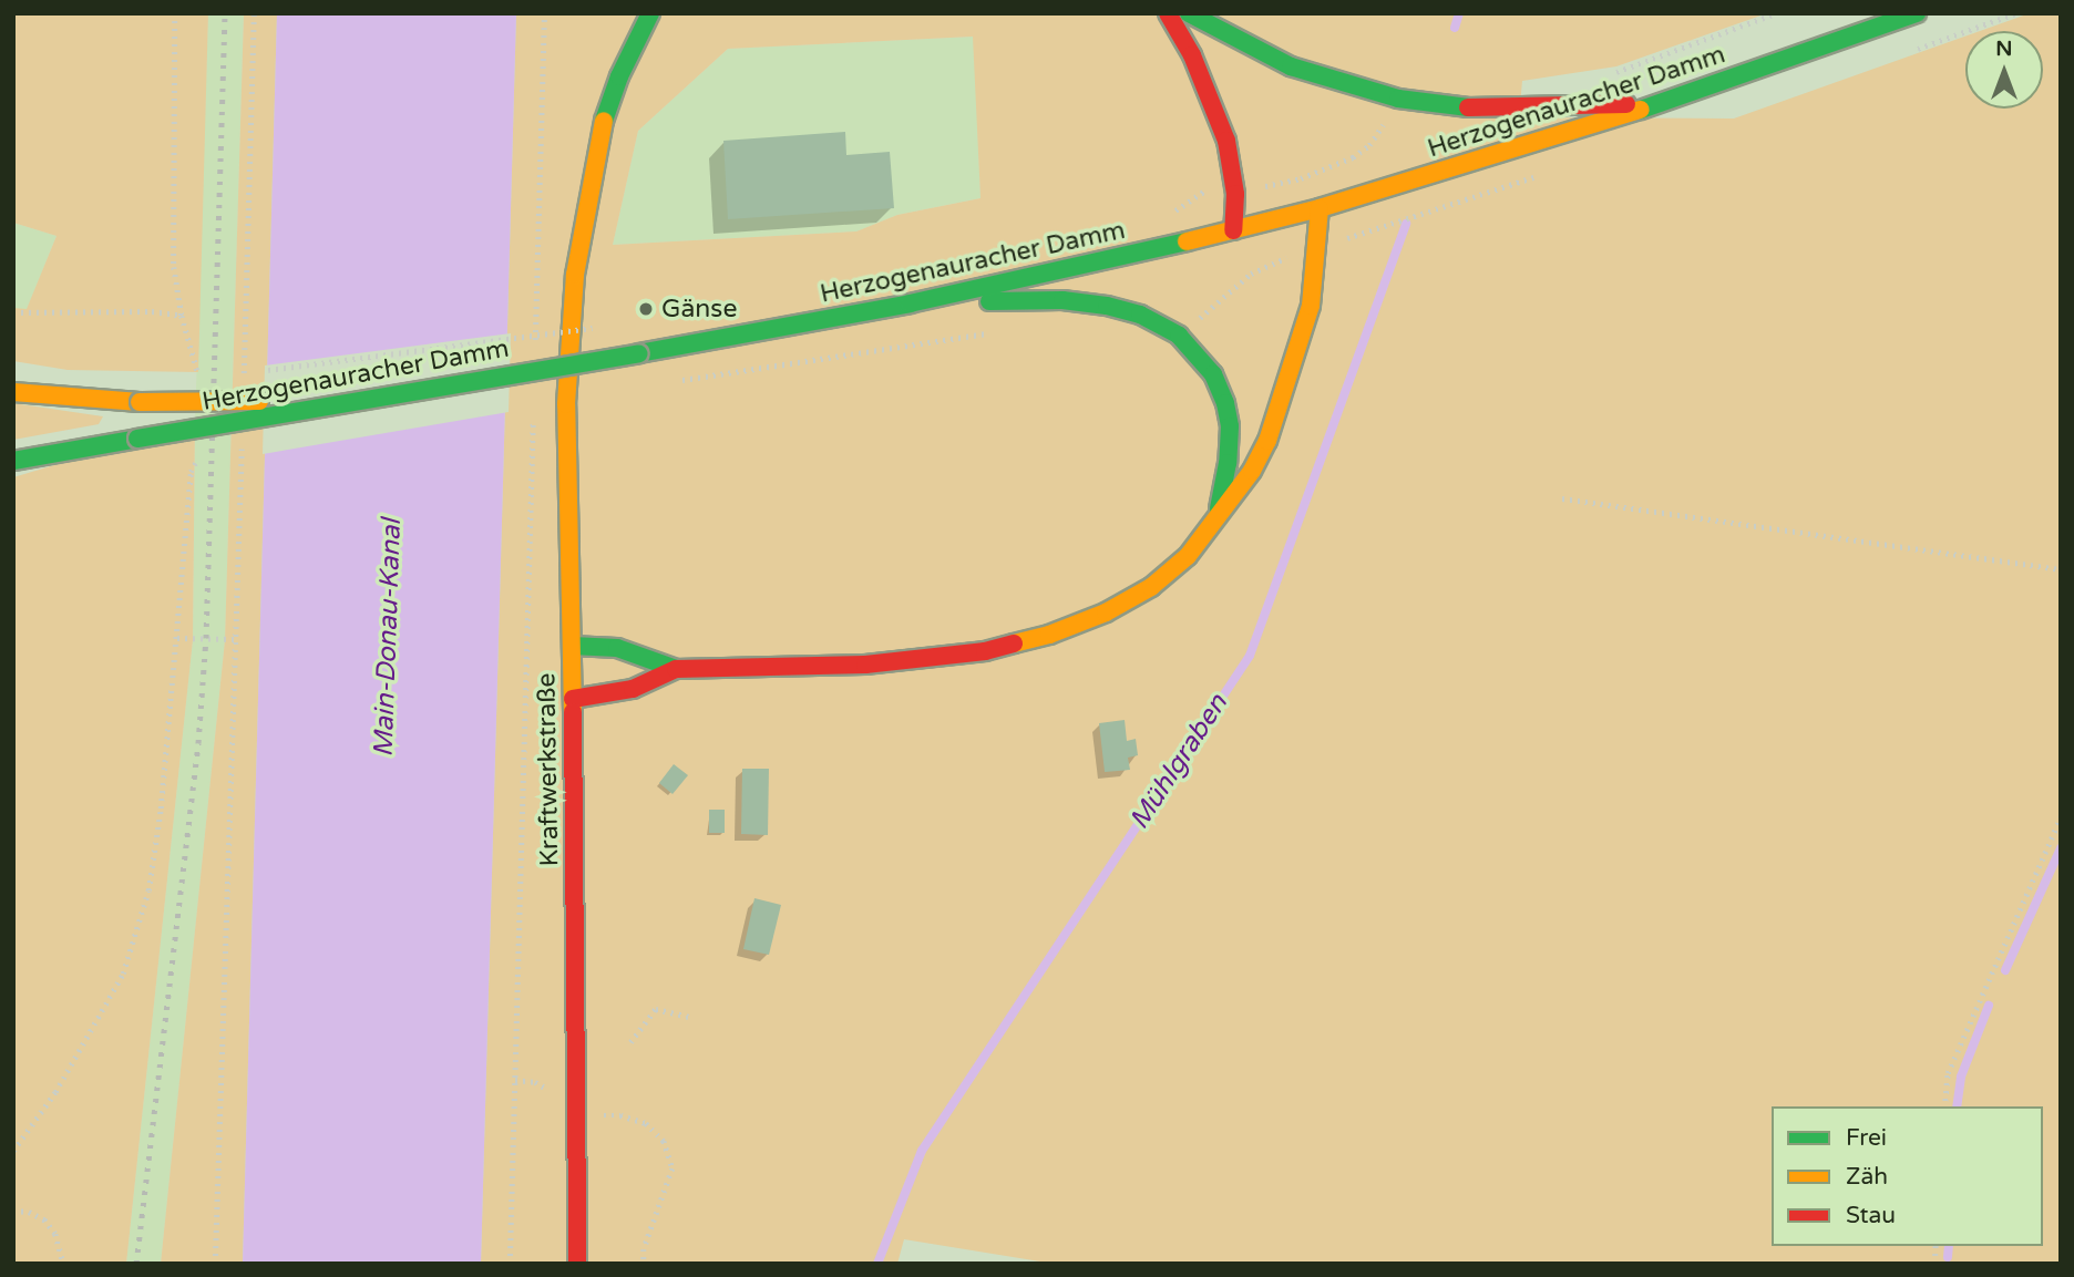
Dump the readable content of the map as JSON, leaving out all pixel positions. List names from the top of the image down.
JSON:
{
  "streets": {
    "main road": ["Herzogenauracher Damm", "Kraftwerkstraße"]
  },
  "water": ["Main-Donau-Kanal", "Mühlgraben"],
  "places": ["Gänse"],
  "legend": ["Frei", "Zäh", "Stau"],
  "north": "top"
}
